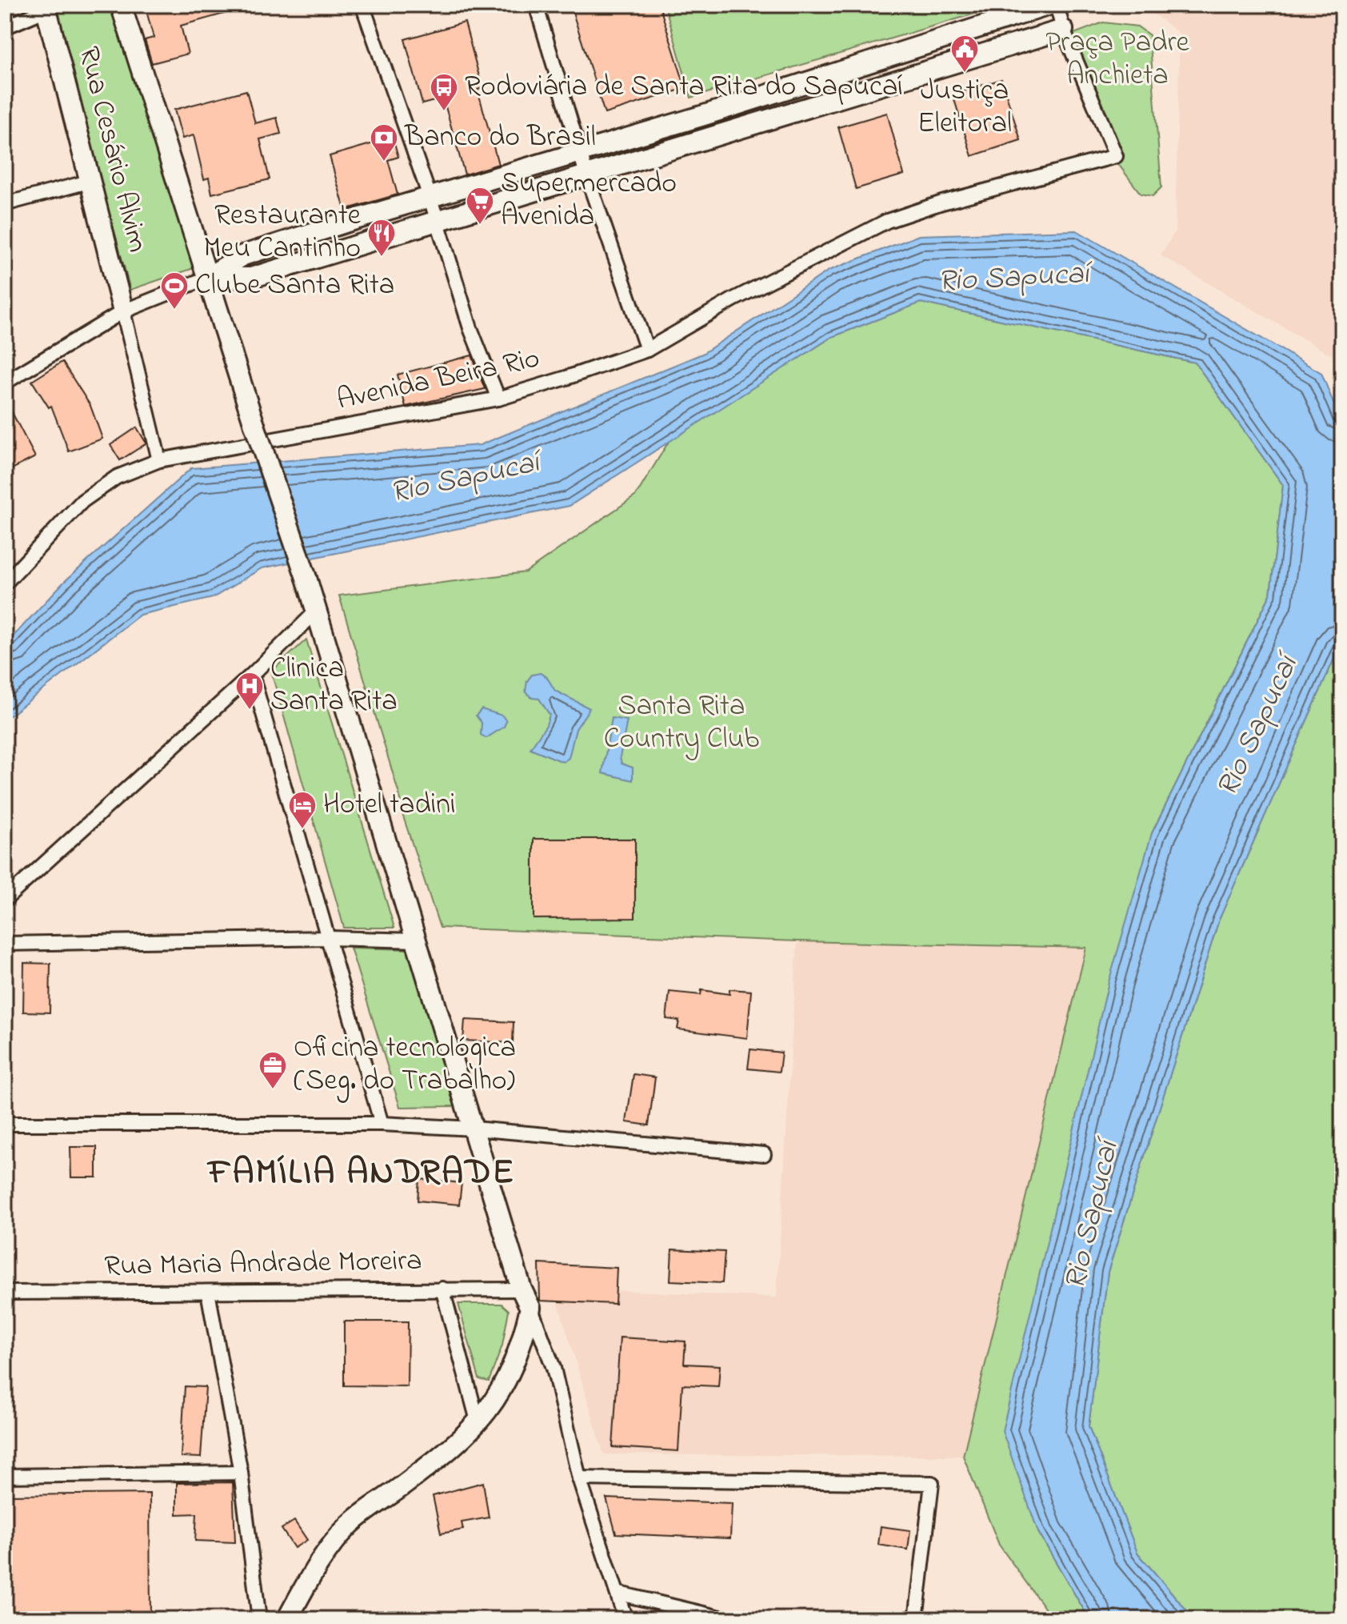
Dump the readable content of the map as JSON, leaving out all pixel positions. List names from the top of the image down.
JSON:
{
  "streets": {
    "main road": ["Rua Cesário Alvim"],
    "street": ["Avenida Beira Rio", "Rua Maria Andrade Moreira"]
  },
  "crossings": [
    ["Rua Cesário Alvim", "Avenida Beira Rio"]
  ],
  "districts": ["FAMÍLIA ANDRADE"],
  "water": ["Rio Sapucaí"],
  "parks": ["Praça Padre Anchieta", "Santa Rita Country Club"],
  "places": {
    "public building": ["Justiça Eleitoral"],
    "bus stop": ["Rodoviária de Santa Rita do Sapucaí"],
    "bank": ["Banco do Brasil"],
    "supermarket": ["Supermercado Avenida"],
    "restaurant": ["Restaurante Meu Cantinho"],
    "sports": ["Clube Santa Rita"],
    "hospital": ["Clinica Santa Rita"],
    "hotel": ["Hotel tadini"],
    "office": ["Oficina tecnológica (Seg. do Trabalho)"]
  }
}
